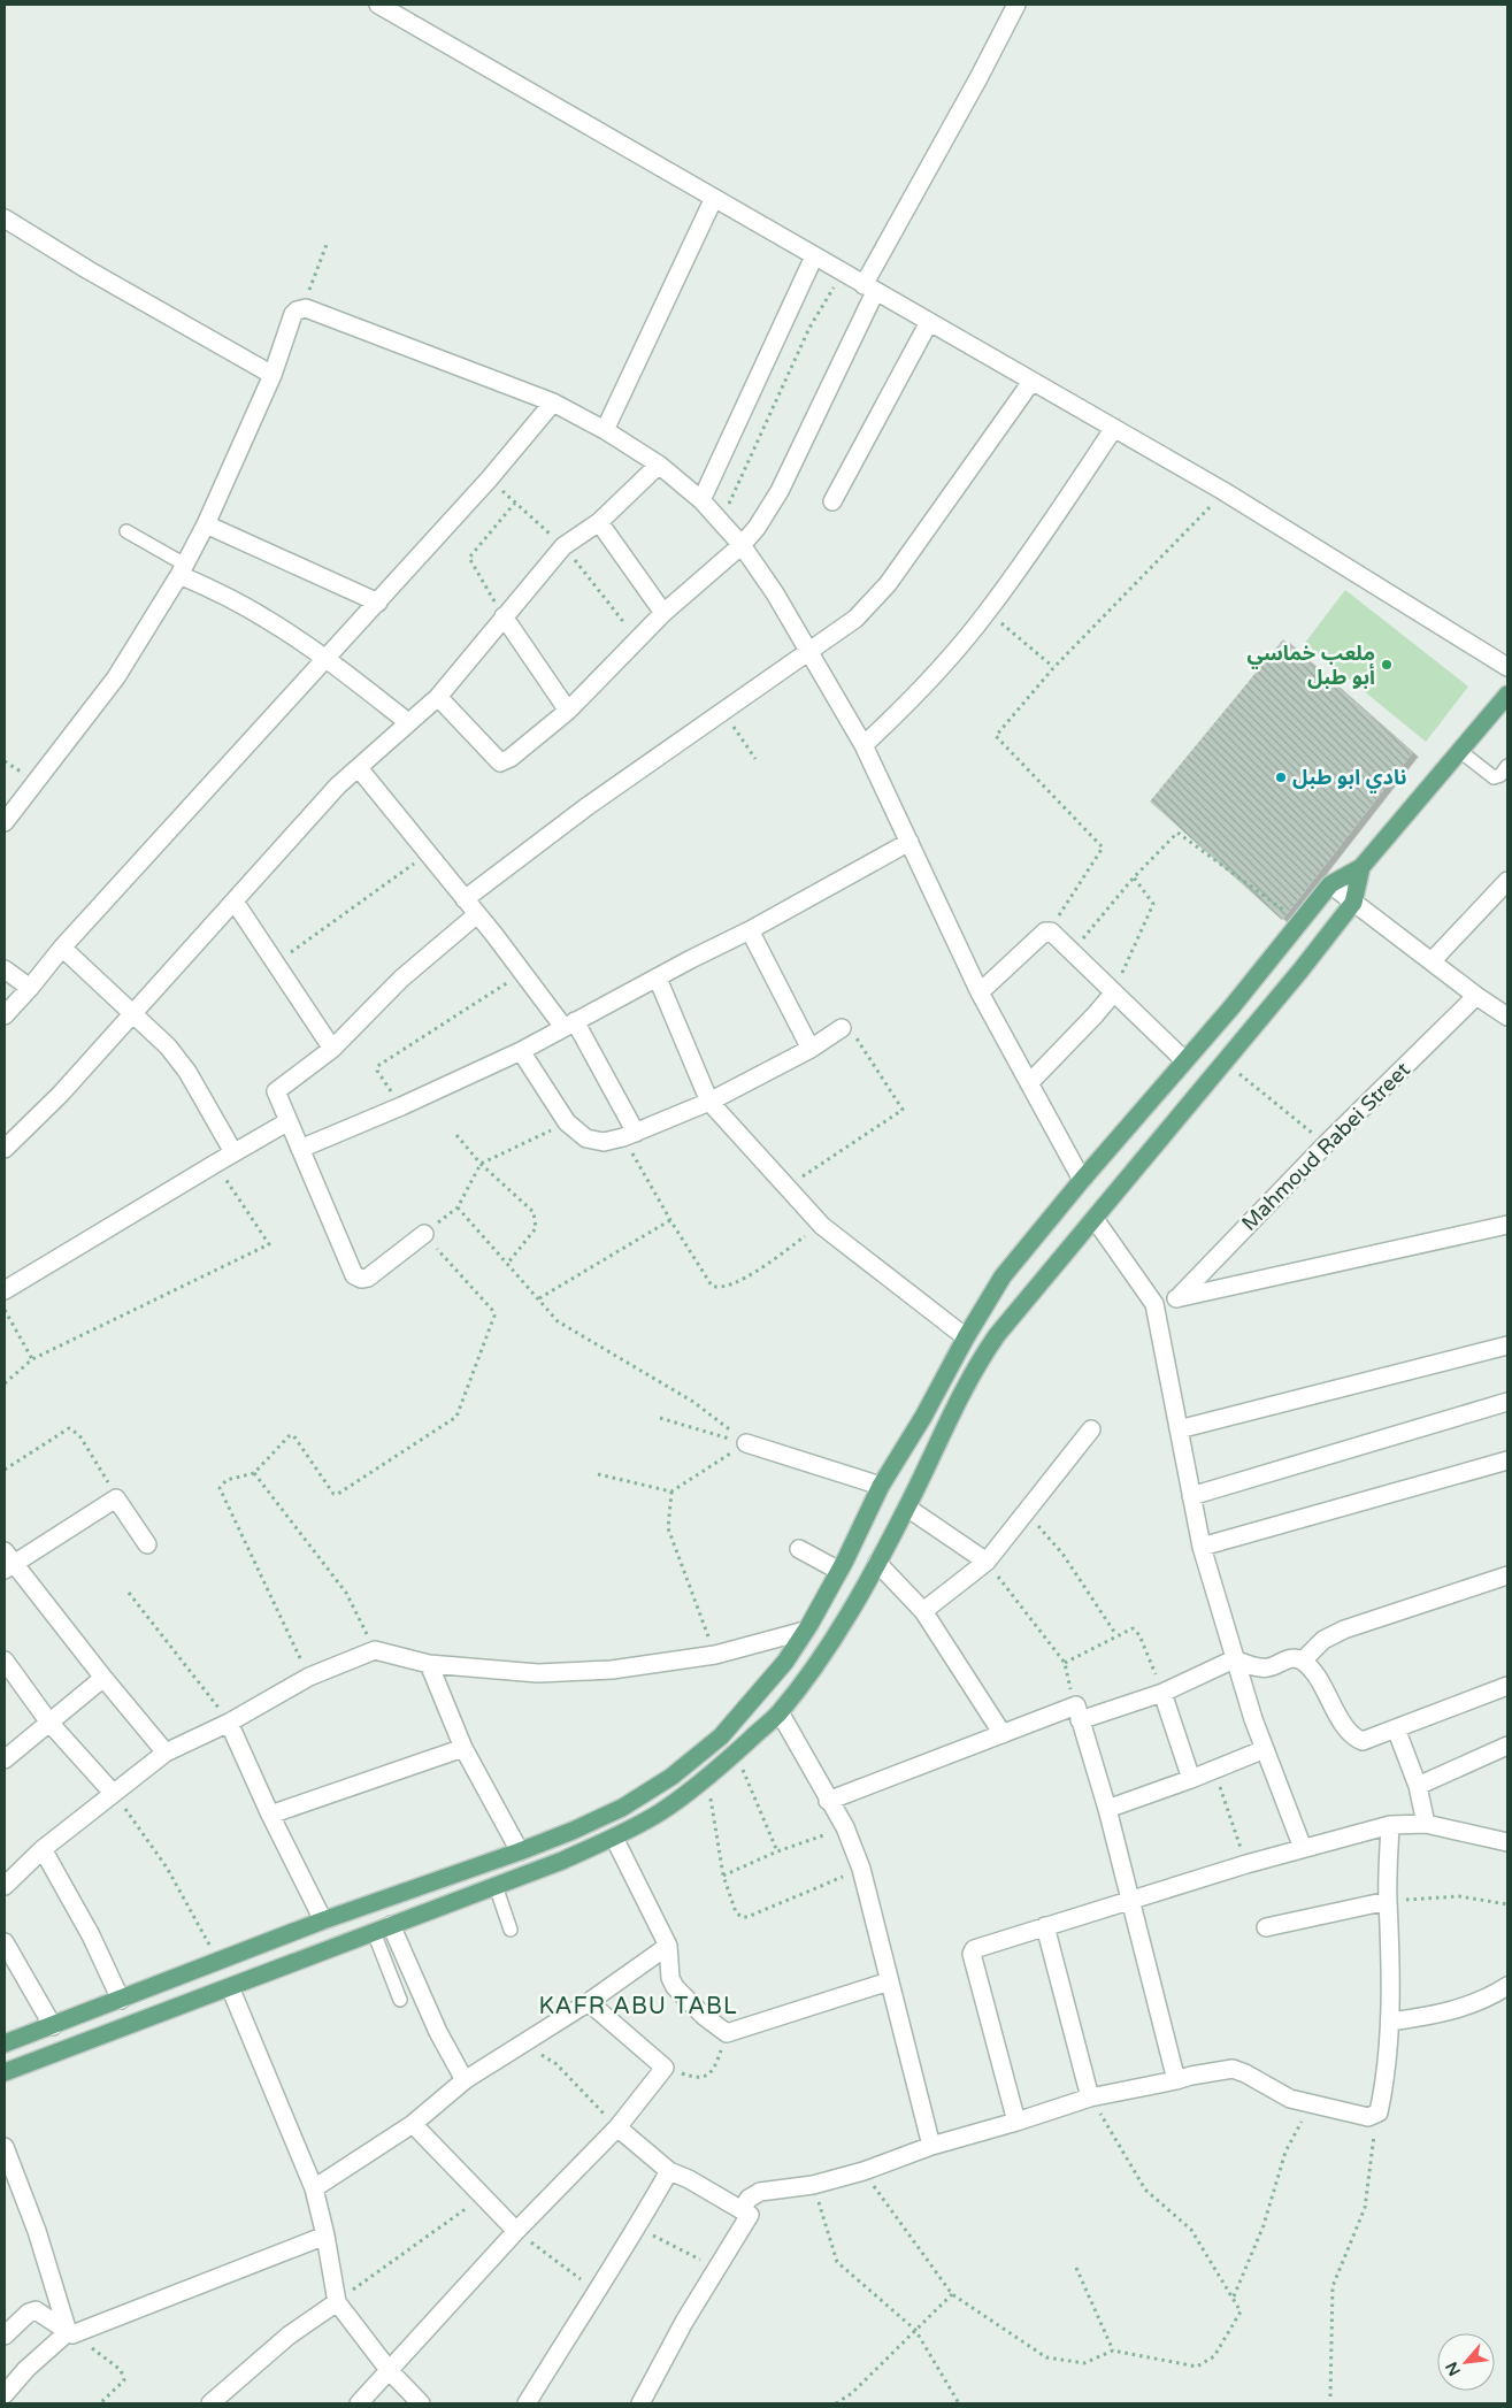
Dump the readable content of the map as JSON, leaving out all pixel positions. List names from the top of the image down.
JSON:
{
  "streets": {
    "street": ["Mahmoud Rabei Street"]
  },
  "districts": ["KAFR ABU TABL"],
  "places": ["ملعب خماسي أبو طبل", "نادي ابو طبل"],
  "north": "bottom left"
}
